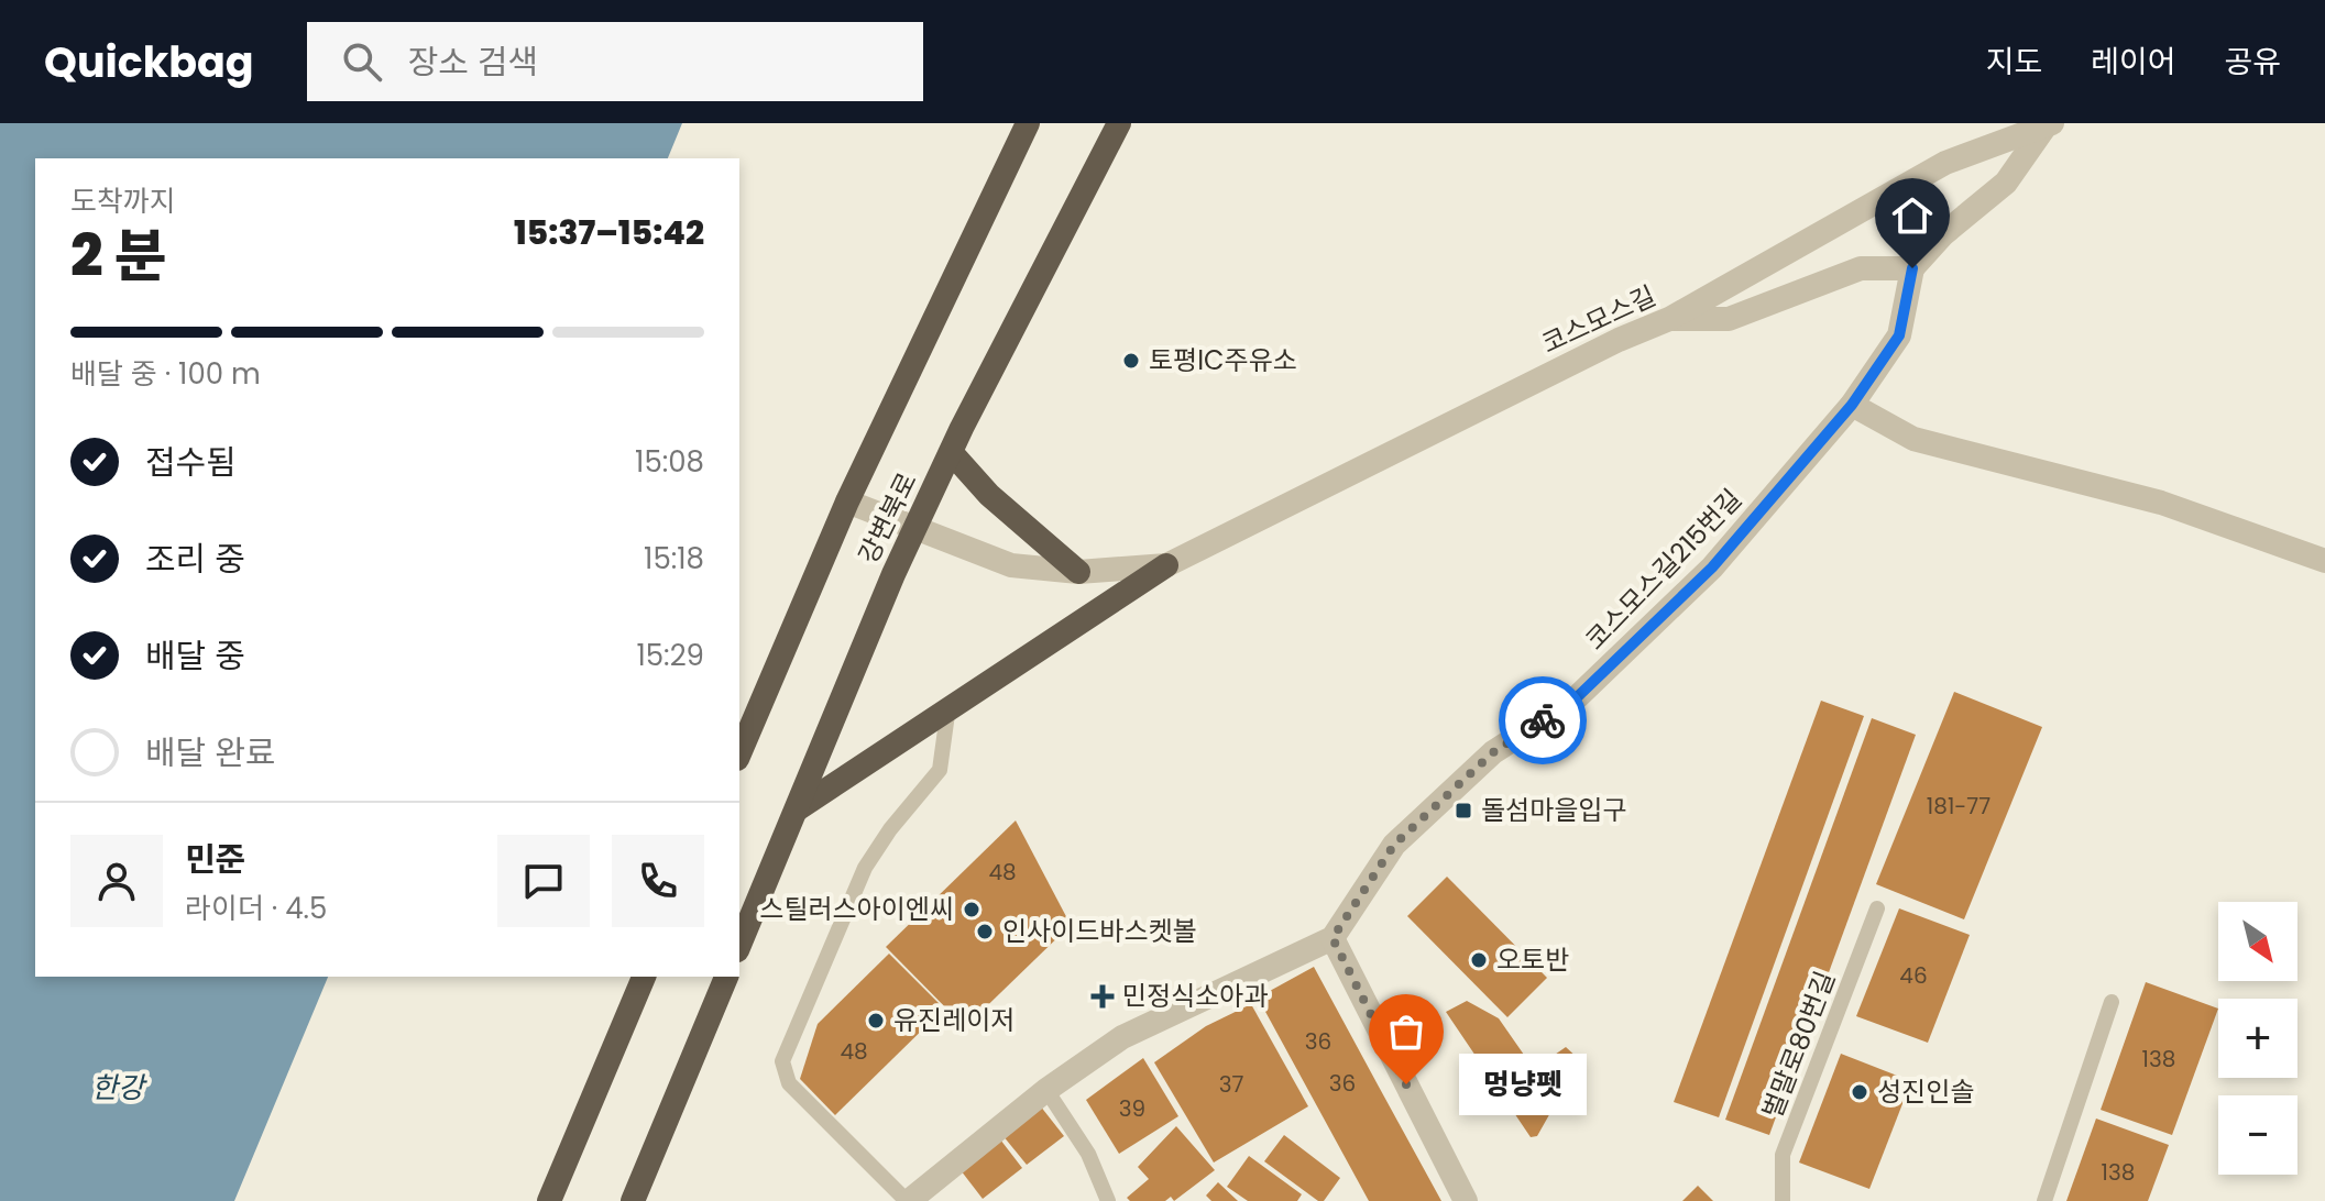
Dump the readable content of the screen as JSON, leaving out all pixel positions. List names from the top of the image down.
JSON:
{
  "streets": {
    "highway": ["강변북로"],
    "street": ["코스모스길", "코스모스길215번길"],
    "lane": ["벌말로80번길"]
  },
  "water": ["한강"],
  "places": {
    "other": [
      "토평IC주유소",
      "스틸러스아이엔씨",
      "인사이드바스켓볼",
      "오토반",
      "유진레이저",
      "멍냥펫",
      "성진인솔"
    ],
    "transit": ["돌섬마을입구"],
    "health": ["민정식소아과"]
  },
  "house_numbers": [
    "181-77",
    "48",
    "46",
    "36",
    "48",
    "138",
    "36",
    "37",
    "39",
    "138"
  ],
  "north": "bottom right",
  "page": {
    "header": "Quickbag",
    "search": "장소 검색",
    "nav": ["지도", "레이어", "공유"],
    "heading": ["2 분", "도착까지", "15:37–15:42"],
    "panel": ["민준", "라이더 · 4.5"],
    "bar": "배달 중 · 100 m",
    "list": [
      ["접수됨", "15:08"],
      ["조리 중", "15:18"],
      ["배달 중", "15:29"],
      "배달 완료"
    ],
    "map_buttons": ["+", "−"],
    "bubble": "멍냥펫"
  }
}
